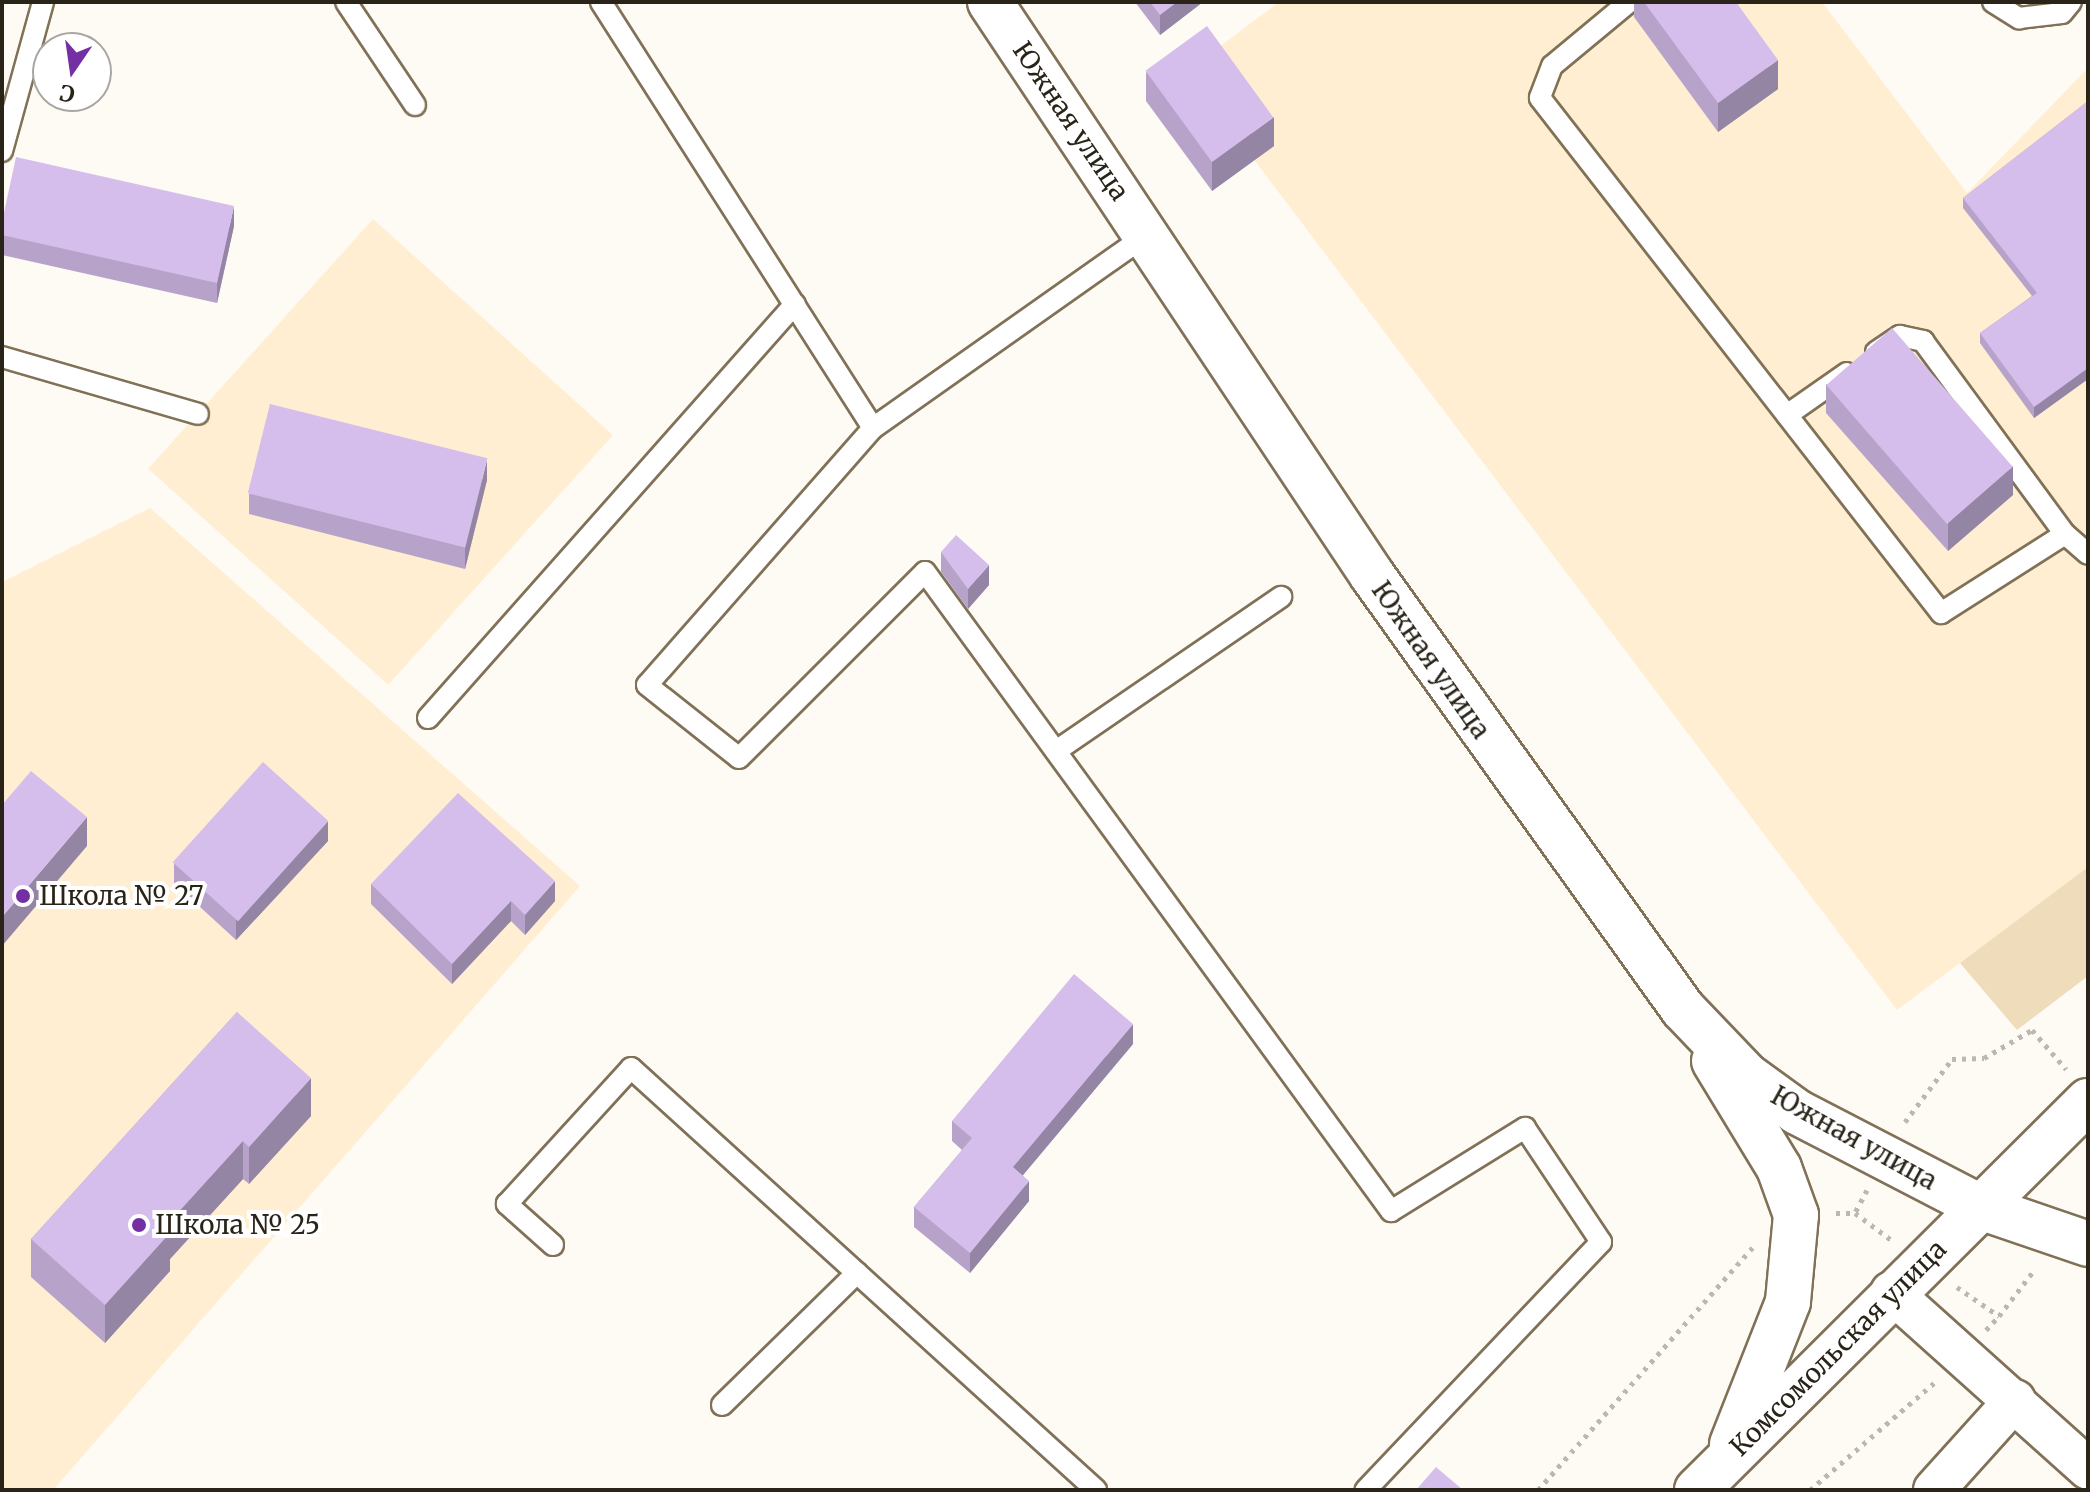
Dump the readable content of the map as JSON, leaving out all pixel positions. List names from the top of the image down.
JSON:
{
  "streets": {
    "main road": ["Южная улица", "Комсомольская улица"]
  },
  "crossings": [
    ["Южная улица", "Комсомольская улица"]
  ],
  "places": ["Школа № 27", "Школа № 25"],
  "north": "bottom"
}
